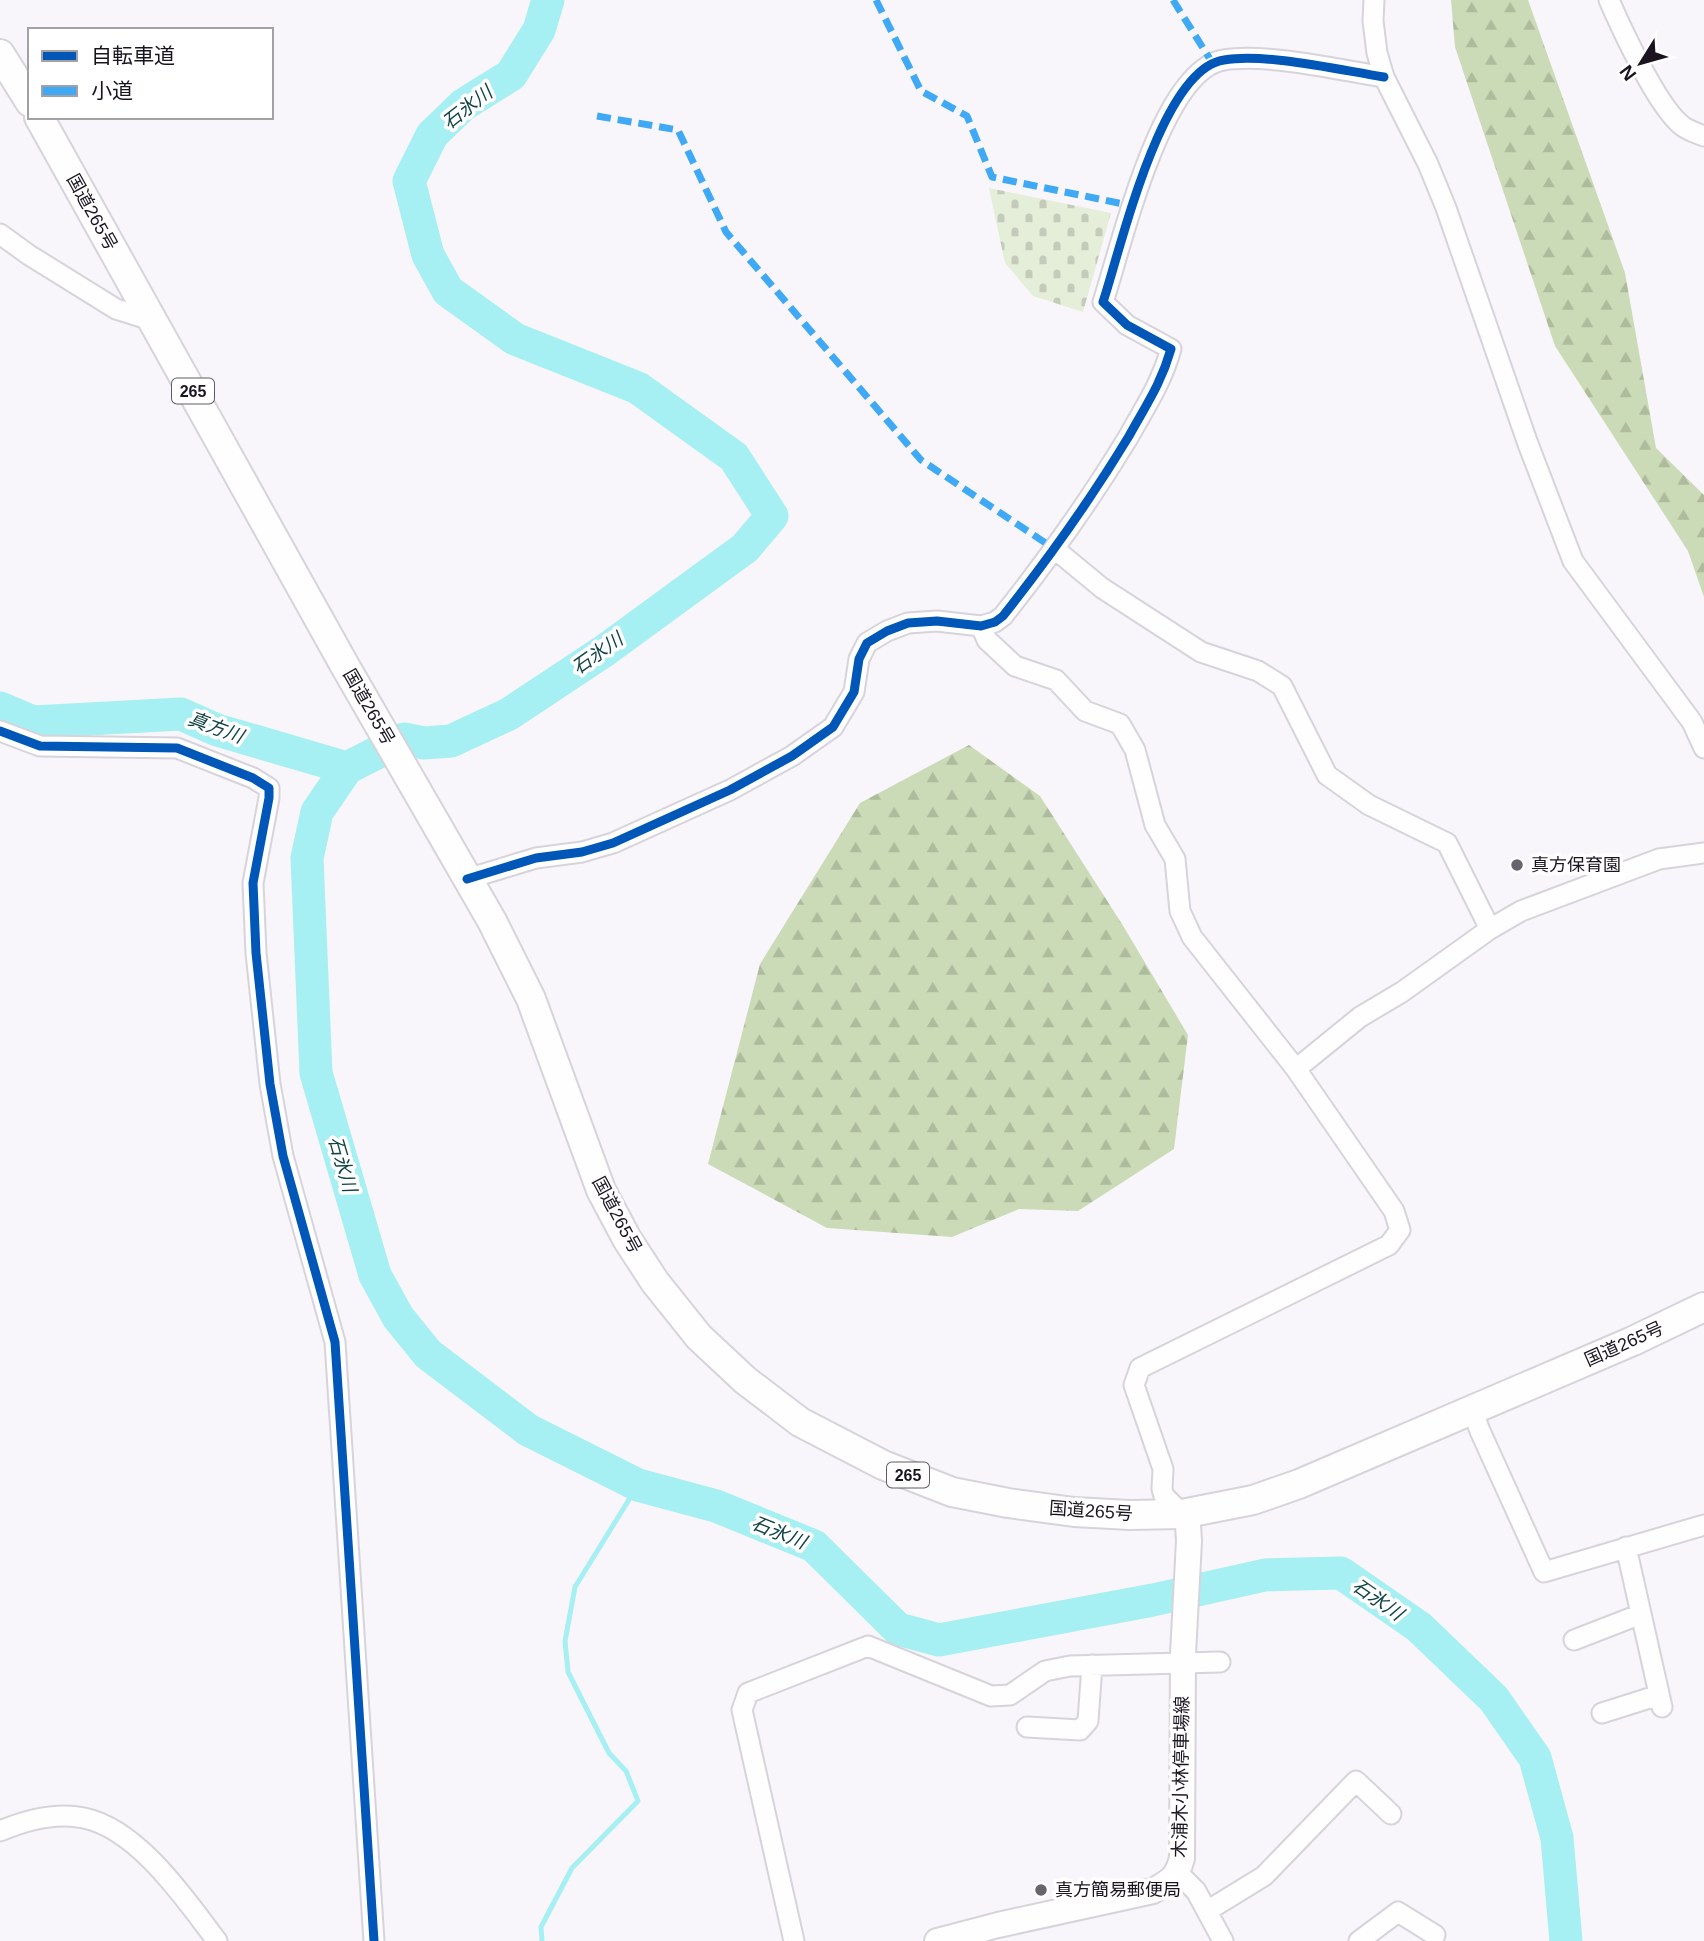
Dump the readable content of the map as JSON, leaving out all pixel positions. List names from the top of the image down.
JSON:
{
  "streets": {
    "highway": ["国道265号", "265"],
    "main road": ["木浦木小林停車場線"]
  },
  "crossings": [
    ["国道265号", "木浦木小林停車場線"]
  ],
  "water": ["石氷川", "真方川"],
  "places": ["真方保育園", "真方簡易郵便局"],
  "legend": ["自転車道", "小道"],
  "north": "bottom left"
}
